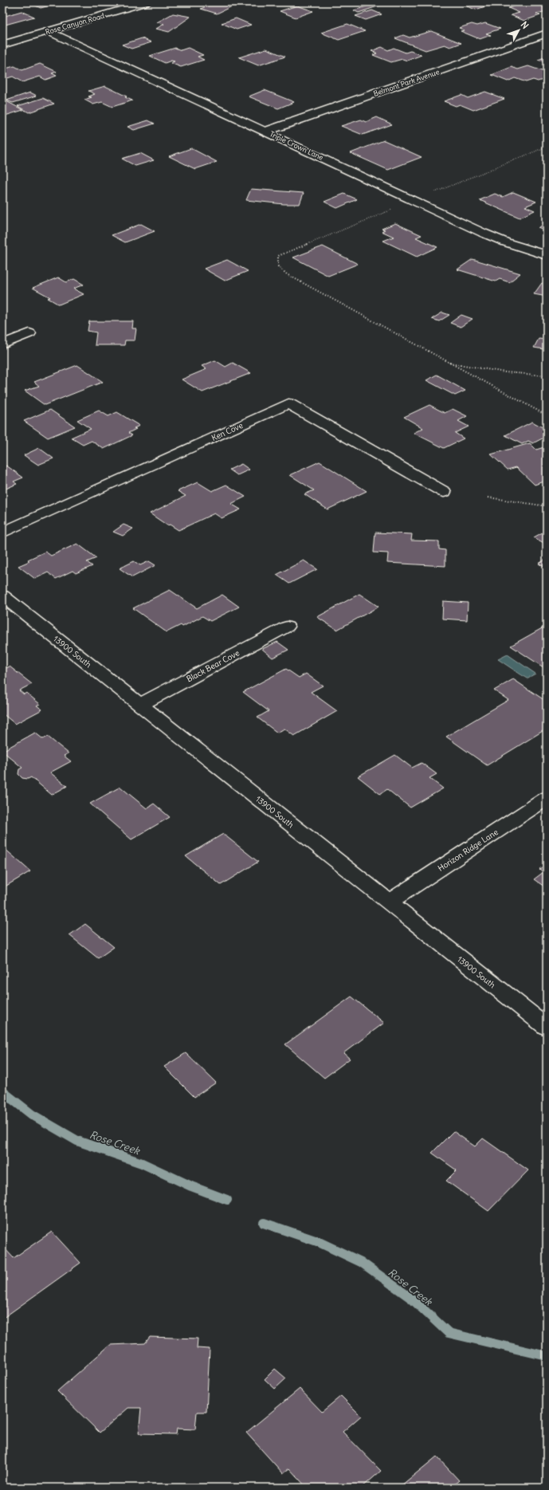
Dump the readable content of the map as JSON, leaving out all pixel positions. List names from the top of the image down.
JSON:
{
  "streets": {
    "street": [
      "Rose Canyon Road",
      "Belmont Park Avenue",
      "Triple Crown Lane",
      "Ken Cove",
      "13900 South",
      "Black Bear Cove",
      "Horizon Ridge Lane"
    ]
  },
  "crossings": [
    ["Rose Canyon Road", "Triple Crown Lane"],
    ["Belmont Park Avenue", "Triple Crown Lane"],
    ["13900 South", "Black Bear Cove"],
    ["13900 South", "Horizon Ridge Lane"]
  ],
  "water": ["Rose Creek"],
  "north": "top right"
}
